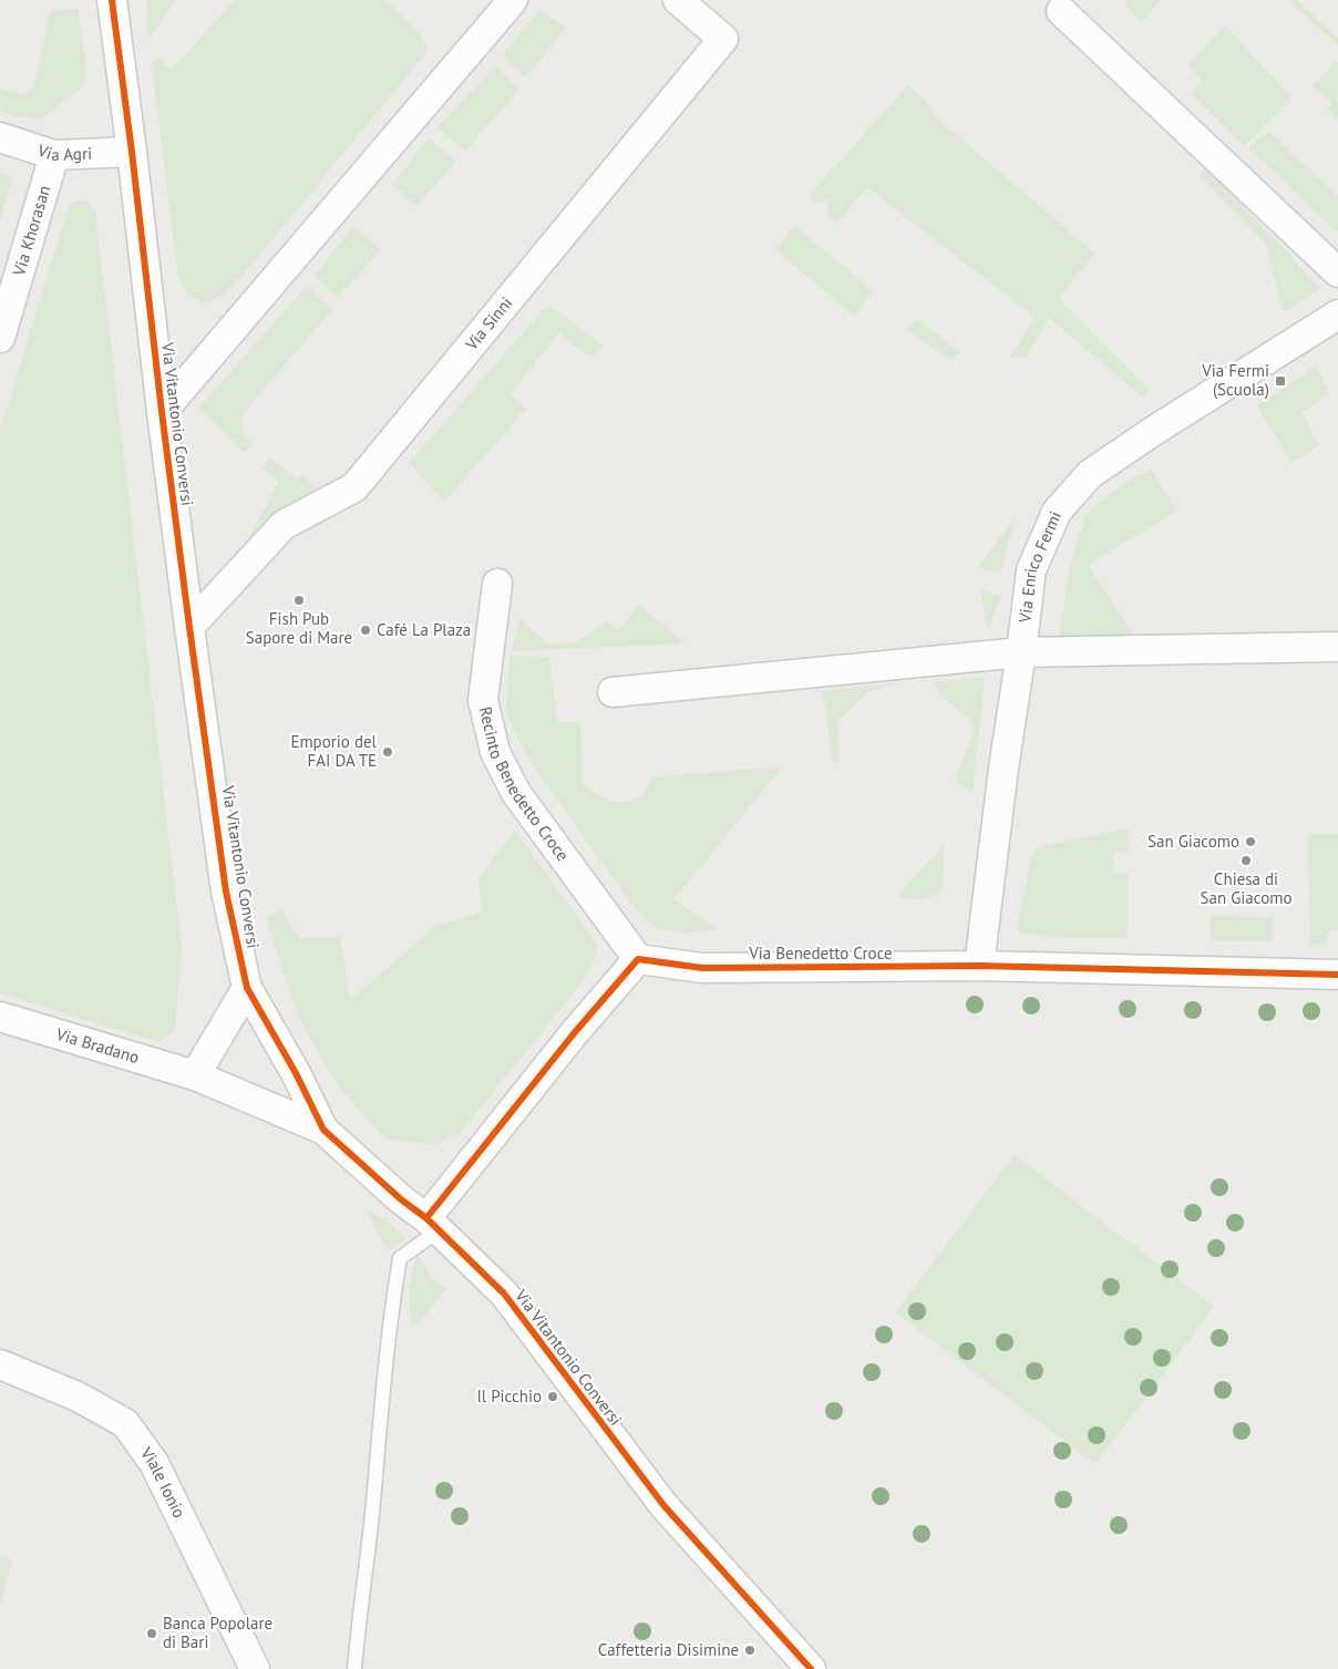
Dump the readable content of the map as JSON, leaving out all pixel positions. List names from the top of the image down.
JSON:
{
  "streets": {
    "street": [
      "Via Agri",
      "Via Khorasan",
      "Via Sinni",
      "Via Vitantonio Conversi",
      "Via Enrico Fermi",
      "Recinto Benedetto Croce",
      "Via Benedetto Croce",
      "Via Bradano",
      "Viale Ionio"
    ]
  },
  "crossings": [
    ["Via Agri", "Via Khorasan"],
    ["Via Agri", "Via Vitantonio Conversi"],
    ["Via Sinni", "Via Vitantonio Conversi"],
    ["Via Vitantonio Conversi", "Via Bradano"],
    ["Via Enrico Fermi", "Via Benedetto Croce"],
    ["Recinto Benedetto Croce", "Via Benedetto Croce"]
  ],
  "places": {
    "transit": ["Via Fermi (Scuola)"],
    "other": [
      "Fish Pub Sapore di Mare",
      "Café La Plaza",
      "Emporio del FAI DA TE",
      "San Giacomo",
      "Chiesa di San Giacomo",
      "Il Picchio",
      "Banca Popolare di Bari",
      "Caffetteria Disimine"
    ]
  }
}
